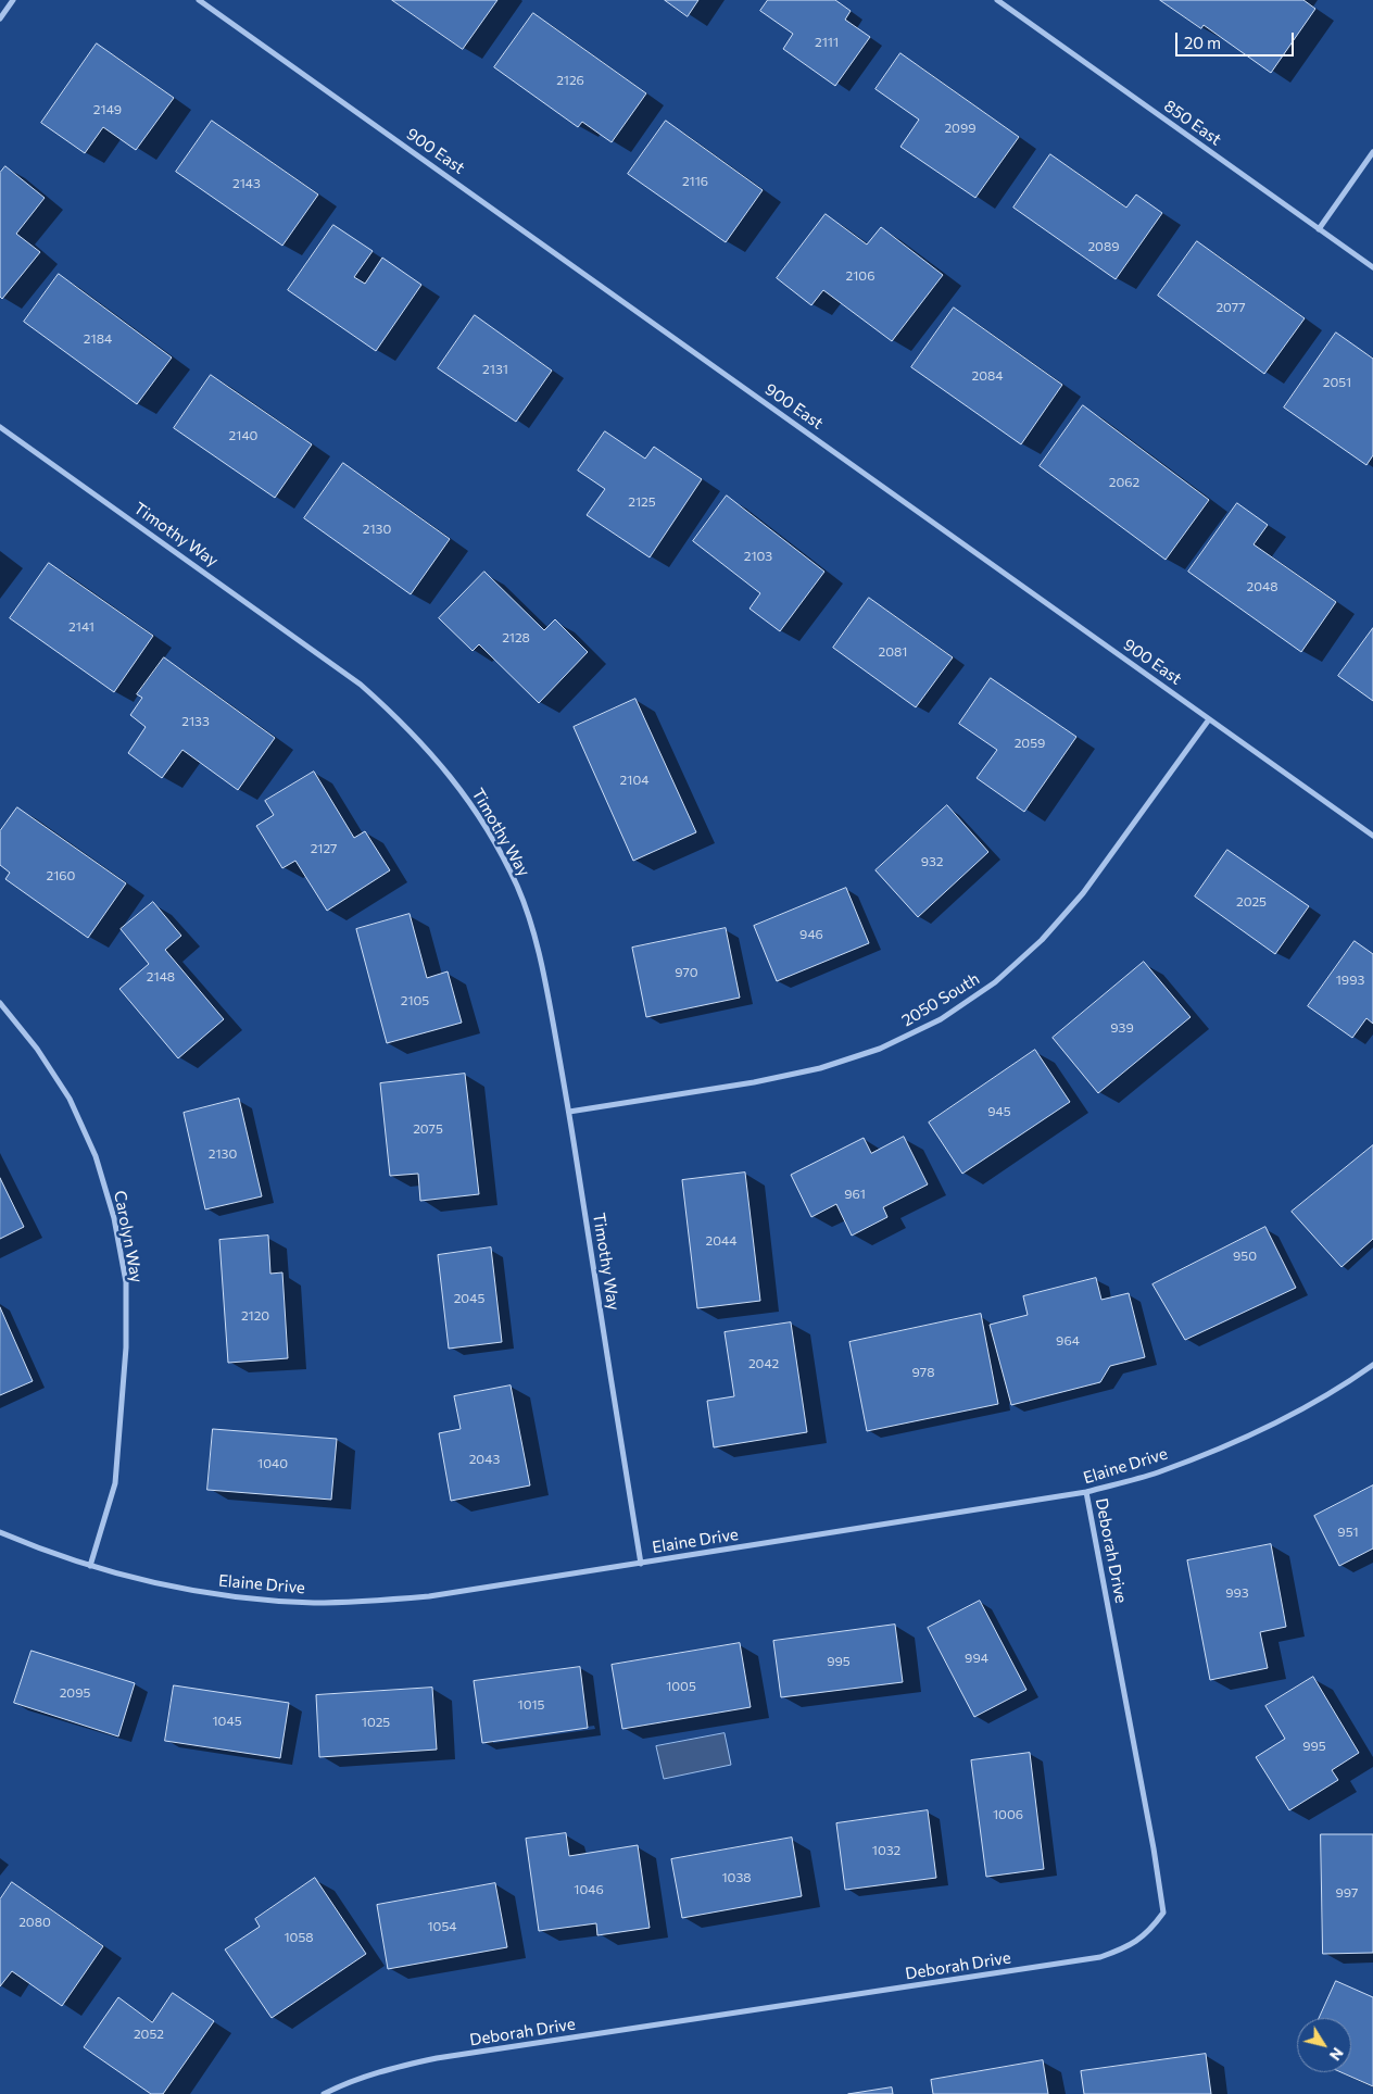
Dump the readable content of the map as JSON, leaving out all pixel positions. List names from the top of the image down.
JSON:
{
  "streets": {
    "street": [
      "850 East",
      "900 East",
      "Timothy Way",
      "2050 South",
      "Carolyn Way",
      "Elaine Drive",
      "Deborah Drive"
    ]
  },
  "crossings": [
    ["900 East", "2050 South"],
    ["Timothy Way", "2050 South"],
    ["Timothy Way", "Elaine Drive"],
    ["Carolyn Way", "Elaine Drive"],
    ["Elaine Drive", "Deborah Drive"]
  ],
  "house_numbers": [
    "2111",
    "2126",
    "2149",
    "2099",
    "2116",
    "2143",
    "2089",
    "2106",
    "2077",
    "2184",
    "2131",
    "2084",
    "2051",
    "2140",
    "2062",
    "2125",
    "2130",
    "2103",
    "2048",
    "2141",
    "2128",
    "2081",
    "2133",
    "2059",
    "2104",
    "2127",
    "932",
    "2160",
    "2025",
    "946",
    "970",
    "2148",
    "1993",
    "2105",
    "939",
    "945",
    "2075",
    "2130",
    "961",
    "2044",
    "950",
    "2045",
    "2120",
    "964",
    "2042",
    "978",
    "2043",
    "1040",
    "951",
    "993",
    "994",
    "995",
    "1005",
    "2095",
    "1015",
    "1045",
    "1025",
    "995",
    "1006",
    "1032",
    "1038",
    "1046",
    "997",
    "2080",
    "1054",
    "1058",
    "2052"
  ],
  "scale_bar": "20 m",
  "north": "bottom right"
}
